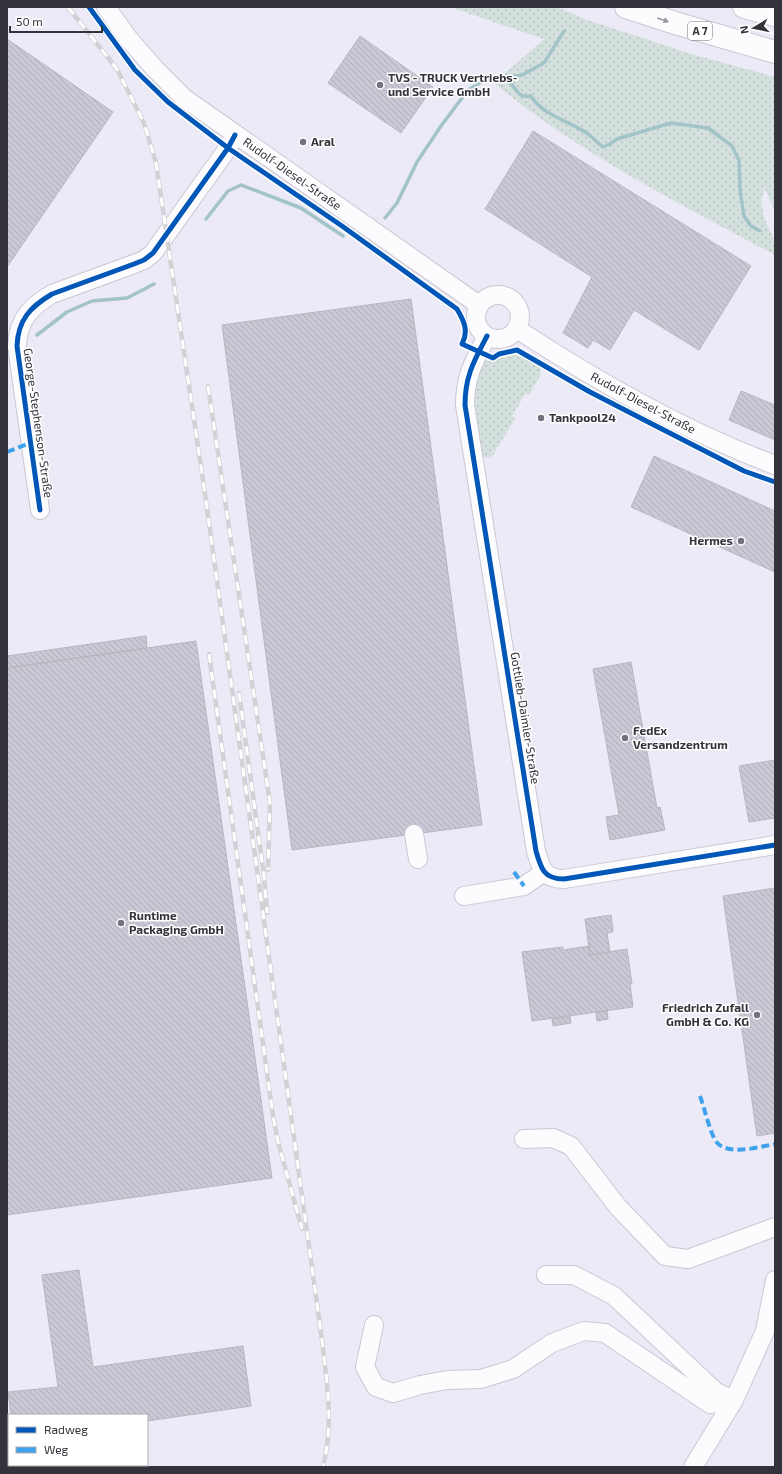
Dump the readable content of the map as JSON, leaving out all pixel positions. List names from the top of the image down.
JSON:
{
  "streets": {
    "highway": ["A 7"],
    "street": ["Rudolf-Diesel-Straße", "George-Stephenson-Straße", "Gottlieb-Daimler-Straße"]
  },
  "crossings": [
    ["Rudolf-Diesel-Straße", "George-Stephenson-Straße"],
    ["Rudolf-Diesel-Straße", "Gottlieb-Daimler-Straße"]
  ],
  "places": [
    "TVS - TRUCK Vertriebs- und Service GmbH",
    "Aral",
    "Tankpool24",
    "Hermes",
    "FedEx Versandzentrum",
    "Runtime Packaging GmbH",
    "Friedrich Zufall GmbH & Co. KG"
  ],
  "legend": ["Radweg", "Weg"],
  "scale_bar": "50 m",
  "north": "left"
}
